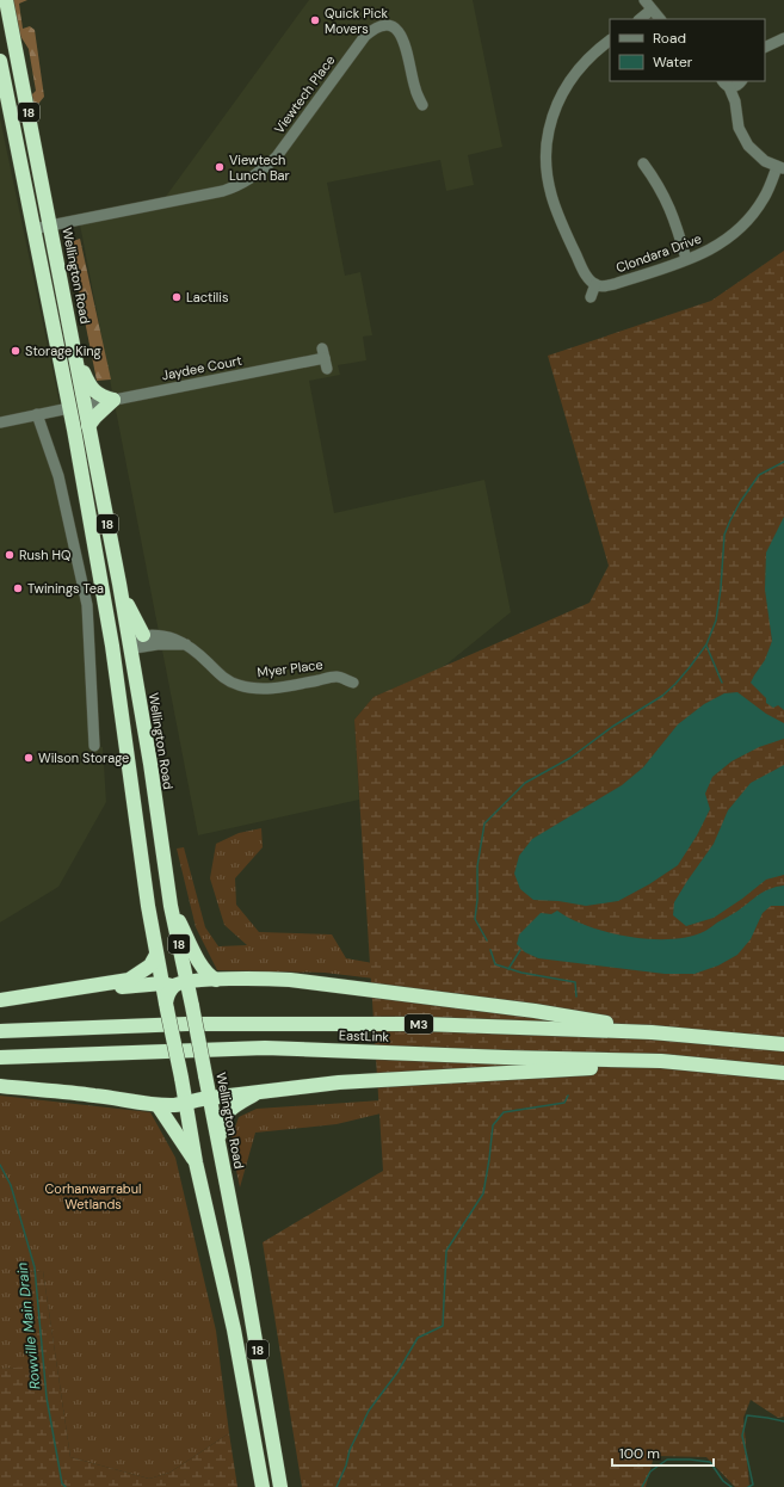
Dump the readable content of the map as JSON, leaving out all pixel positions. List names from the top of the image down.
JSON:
{
  "streets": {
    "highway": [
      "18",
      "Wellington Road",
      "M3",
      "EastLink"
    ],
    "street": [
      "Viewtech Place",
      "Clondara Drive",
      "Jaydee Court",
      "Myer Place"
    ]
  },
  "crossings": [
    ["Viewtech Place", "18"],
    ["Viewtech Place", "Wellington Road"],
    ["18", "Wellington Road"],
    ["Wellington Road", "Jaydee Court"]
  ],
  "water": ["Rowville Main Drain"],
  "parks": ["Corhanwarrabul Wetlands"],
  "places": [
    "Quick Pick Movers",
    "Viewtech Lunch Bar",
    "Lactilis",
    "Storage King",
    "Rush HQ",
    "Twinings Tea",
    "Wilson Storage"
  ],
  "legend": ["Road", "Water"],
  "scale_bar": "100 m"
}
